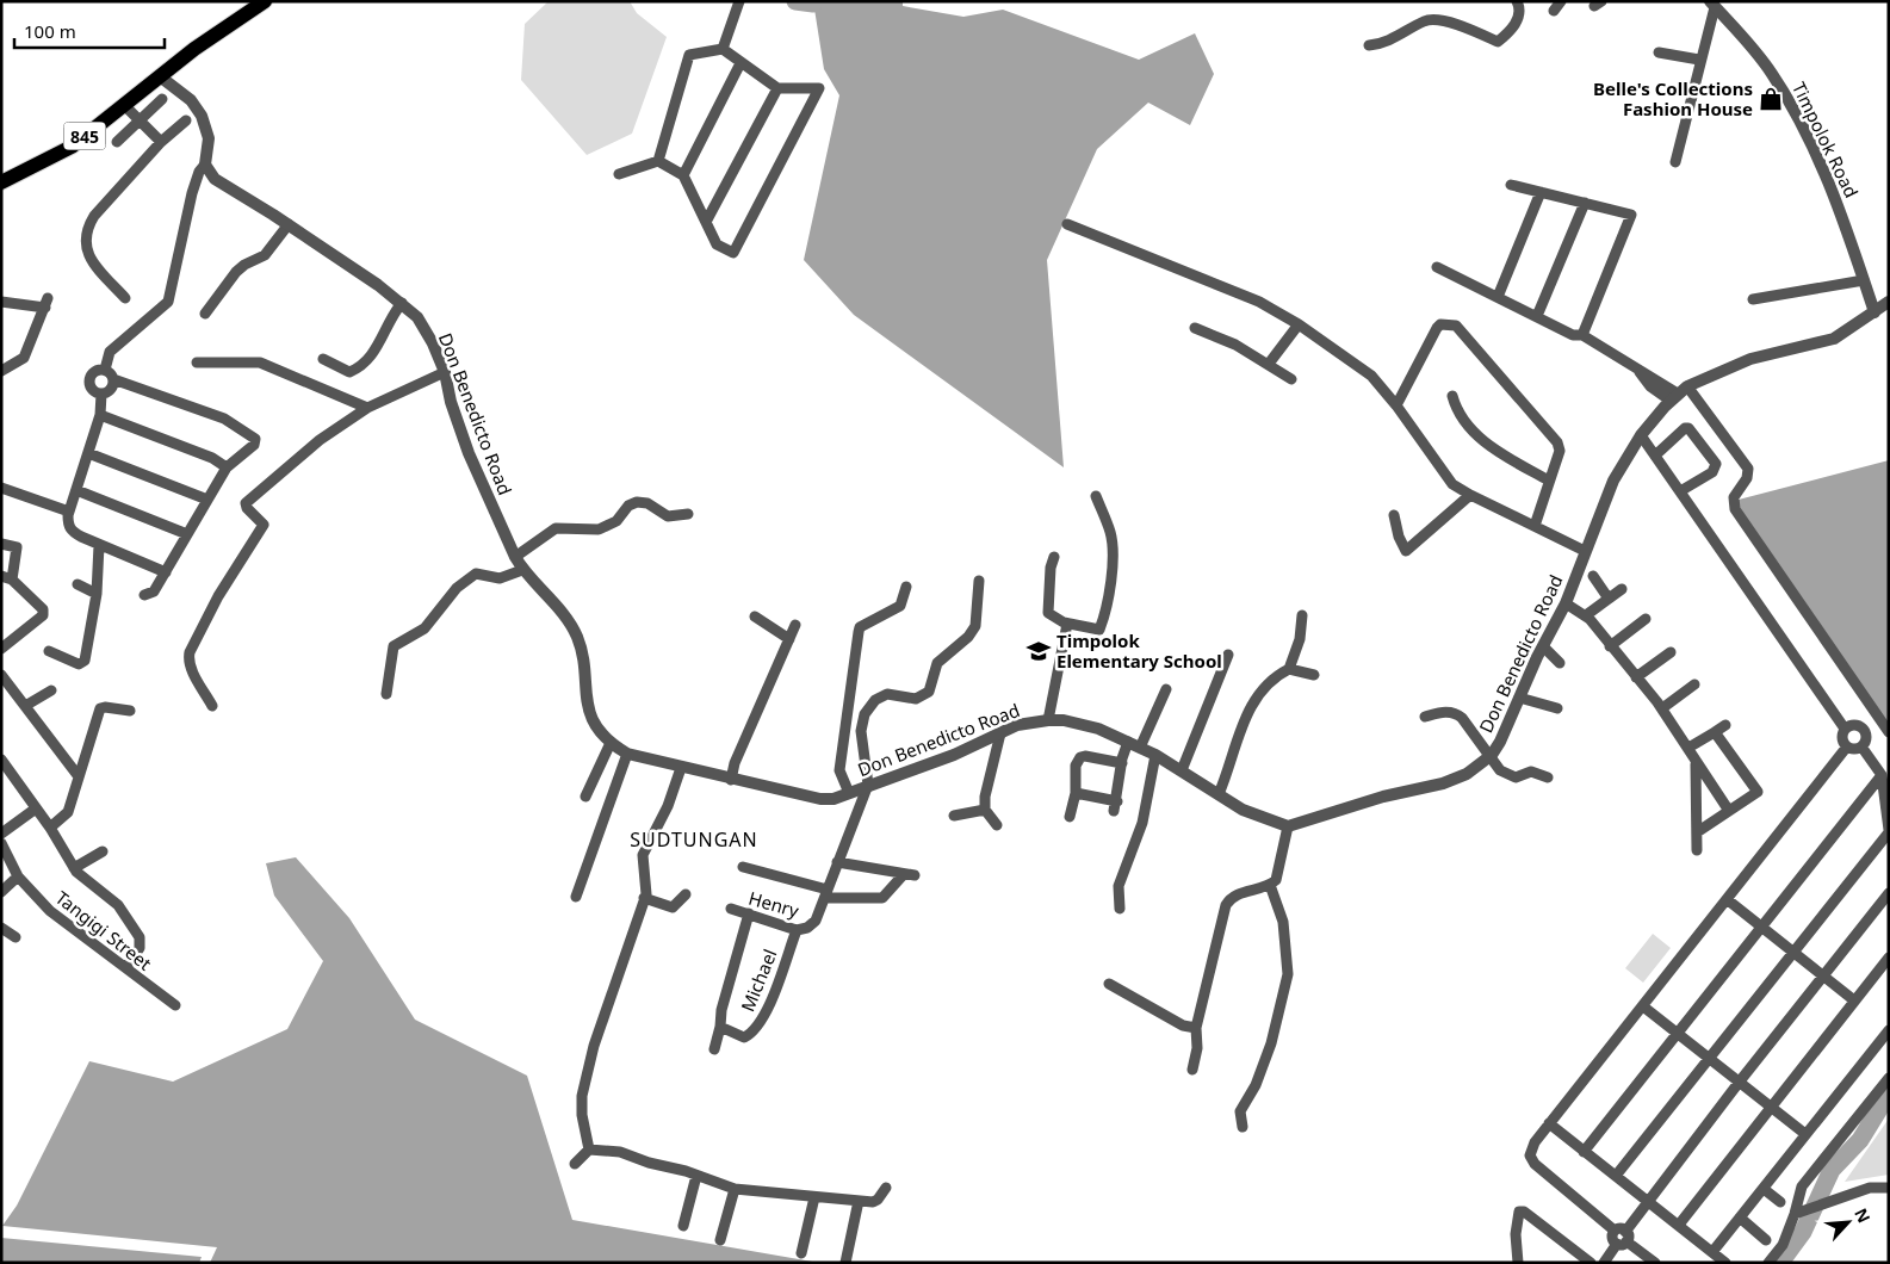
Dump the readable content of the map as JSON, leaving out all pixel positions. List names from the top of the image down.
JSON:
{
  "streets": {
    "main road": ["845"],
    "street": [
      "Timpolok Road",
      "Don Benedicto Road",
      "Henry",
      "Tangigi Street",
      "Michael"
    ]
  },
  "crossings": [
    ["Timpolok Road", "Don Benedicto Road"],
    ["Henry", "Michael"]
  ],
  "districts": ["SUDTUNGAN"],
  "places": {
    "shop": ["Belle's Collections Fashion House"],
    "school or university": ["Timpolok Elementary School"]
  },
  "scale_bar": "100 m",
  "north": "top right"
}
